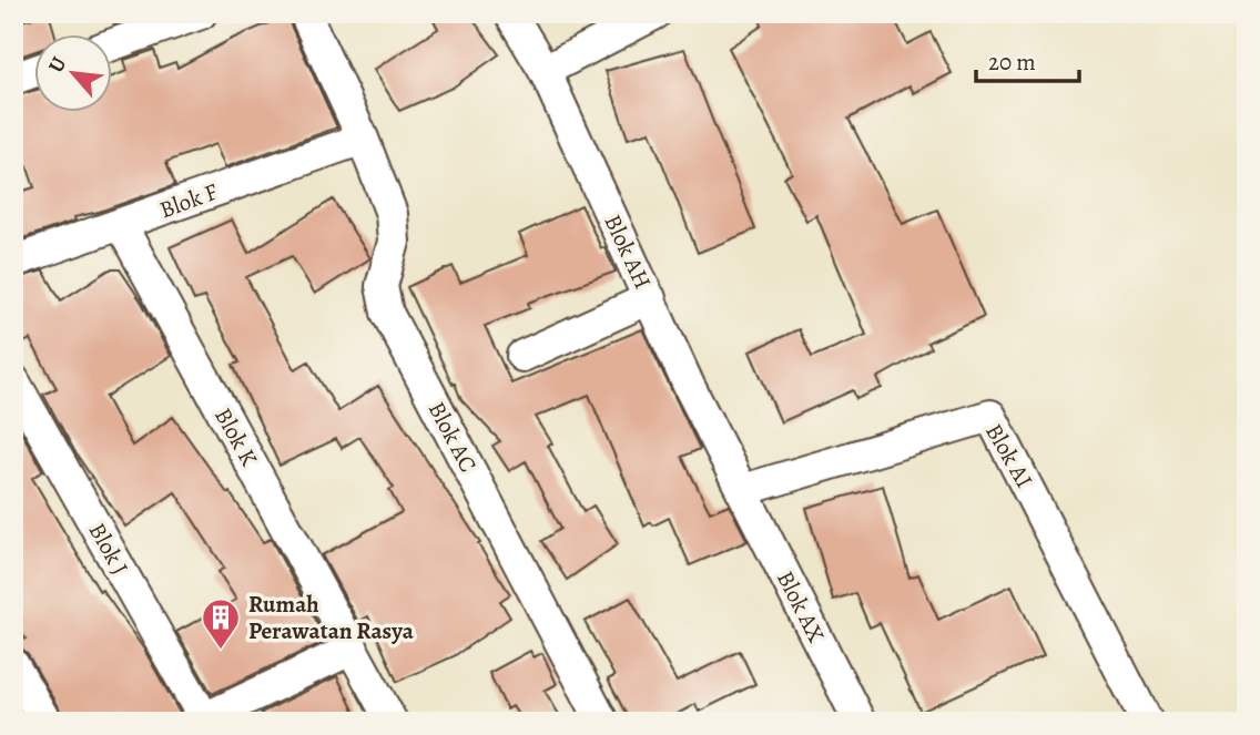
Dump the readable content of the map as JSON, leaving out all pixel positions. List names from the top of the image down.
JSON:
{
  "streets": {
    "street": [
      "Blok F",
      "Blok AH",
      "Blok K",
      "Blok AC",
      "Blok AI",
      "Blok J",
      "Blok AX"
    ]
  },
  "crossings": [
    ["Blok F", "Blok K"],
    ["Blok F", "Blok AC"],
    ["Blok AH", "Blok AI"],
    ["Blok AH", "Blok AX"],
    ["Blok AI", "Blok AX"]
  ],
  "places": {
    "building": ["Rumah Perawatan Rasya"]
  },
  "scale_bar": "20 m",
  "north": "top left"
}
